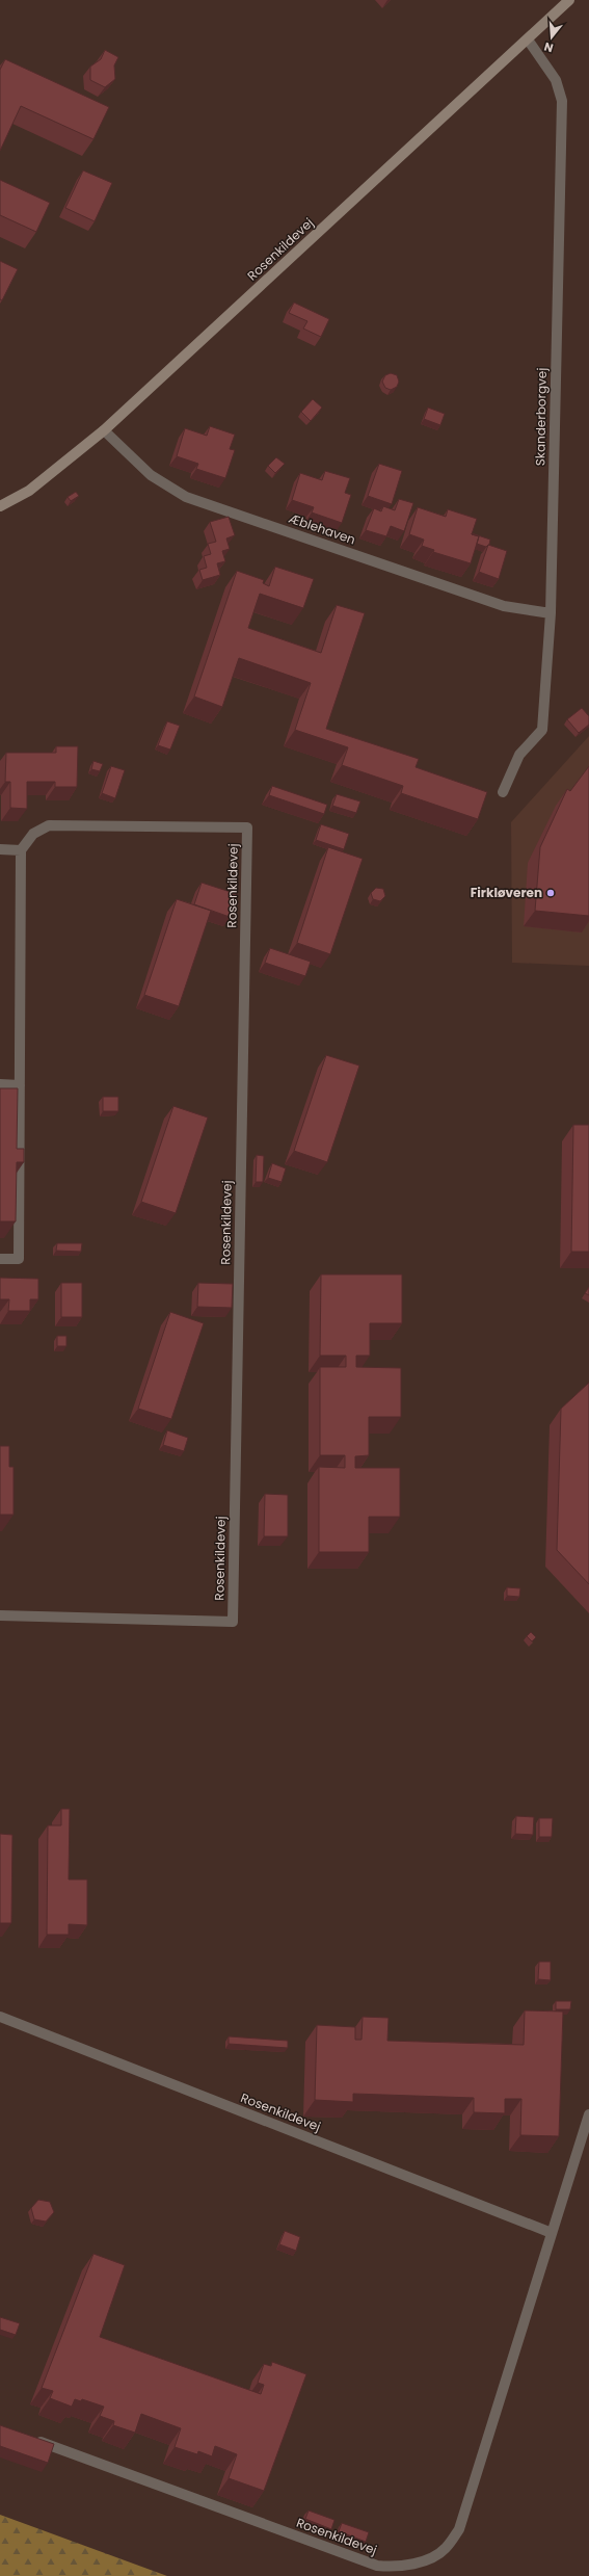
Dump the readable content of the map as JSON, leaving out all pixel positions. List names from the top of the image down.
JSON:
{
  "streets": {
    "street": ["Rosenkildevej", "Skanderborgvej", "Æblehaven"]
  },
  "crossings": [
    ["Rosenkildevej", "Skanderborgvej"],
    ["Rosenkildevej", "Æblehaven"],
    ["Skanderborgvej", "Æblehaven"]
  ],
  "places": ["Firkløveren"],
  "north": "bottom"
}
